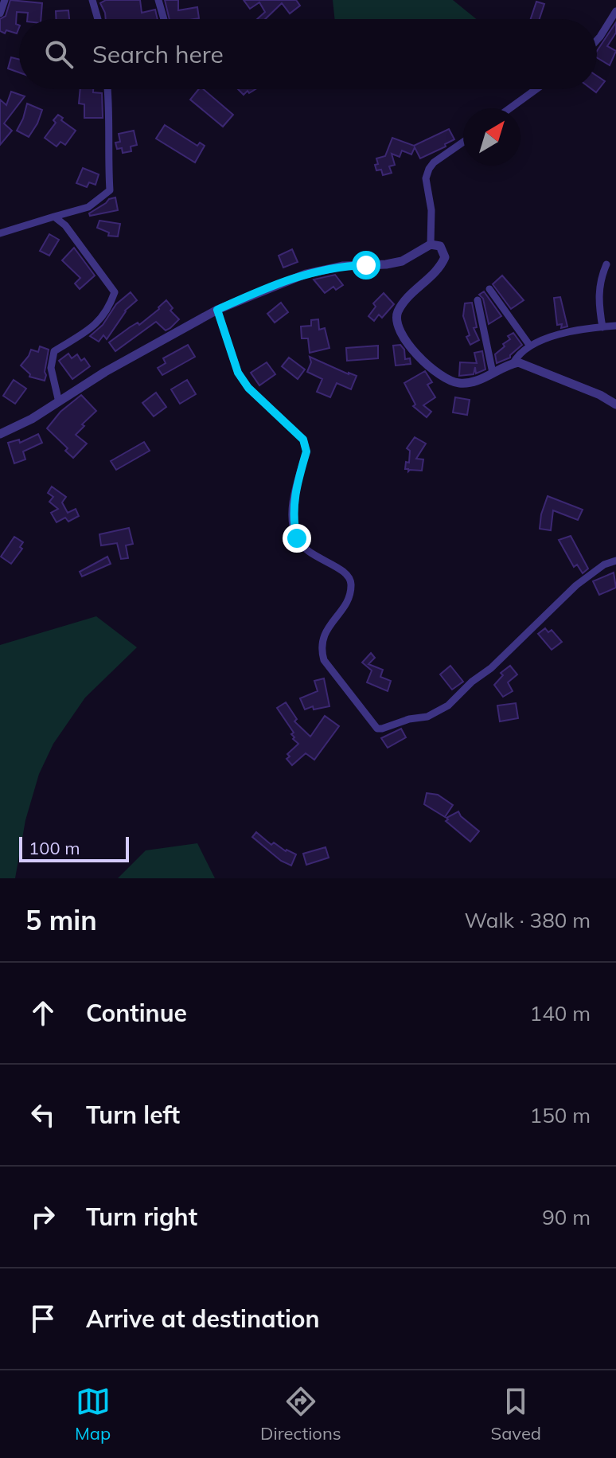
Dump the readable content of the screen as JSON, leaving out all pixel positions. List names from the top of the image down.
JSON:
{
  "scale_bar": "100 m",
  "north": "top right",
  "page": {
    "search": "Search here",
    "scale": "100 m",
    "heading": ["5 min", "Walk · 380 m"],
    "list": [
      ["Continue", "140 m"],
      ["Turn left", "150 m"],
      ["Turn right", "90 m"],
      "Arrive at destination"
    ],
    "nav": ["Map", "Directions", "Saved"]
  }
}
